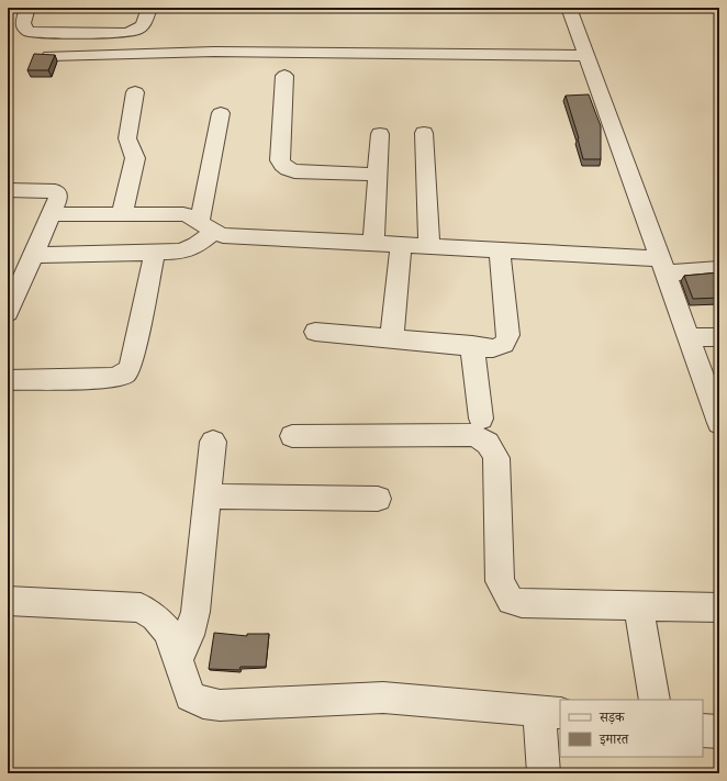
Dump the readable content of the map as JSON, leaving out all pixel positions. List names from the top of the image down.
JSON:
{
  "legend": ["सड़क", "इमारत"]
}
